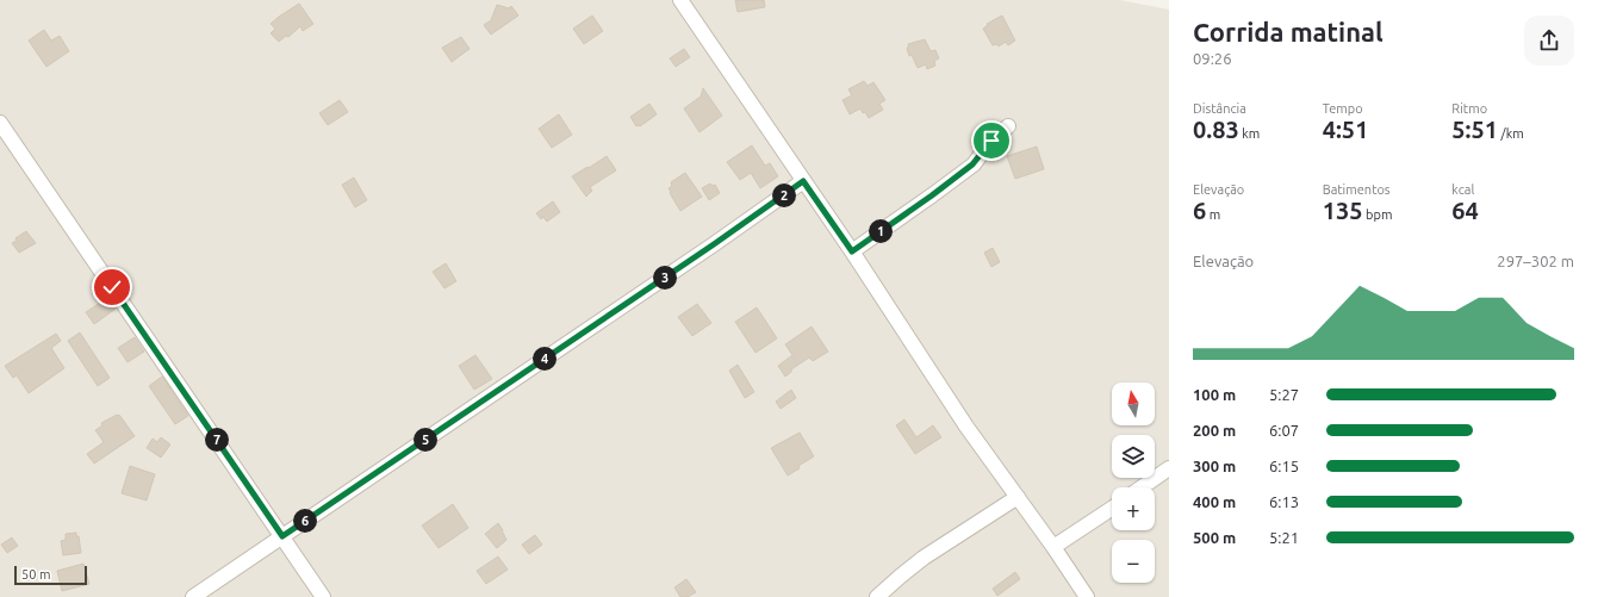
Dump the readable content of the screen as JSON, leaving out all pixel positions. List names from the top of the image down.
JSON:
{
  "scale_bar": "50 m",
  "north": "top",
  "page": {
    "heading": ["Corrida matinal", "09:26"],
    "stats": [
      ["Distância", "0.83 km"],
      ["Tempo", "4:51"],
      ["Ritmo", "5:51 /km"],
      ["Elevação", "6 m"],
      ["Batimentos", "135 bpm"],
      ["kcal", "64"]
    ],
    "pins": [
      "2",
      "1",
      "3",
      "4",
      "5",
      "7",
      "6"
    ],
    "chart": ["Elevação", "297–302 m"],
    "list": [
      {
        "name": "100 m",
        "note": "5:27"
      },
      {
        "name": "200 m",
        "note": "6:07"
      },
      {
        "name": "300 m",
        "note": "6:15"
      },
      {
        "name": "400 m",
        "note": "6:13"
      },
      {
        "name": "500 m",
        "note": "5:21"
      }
    ],
    "map_buttons": ["+", "−"],
    "scale": "50 m"
  }
}
